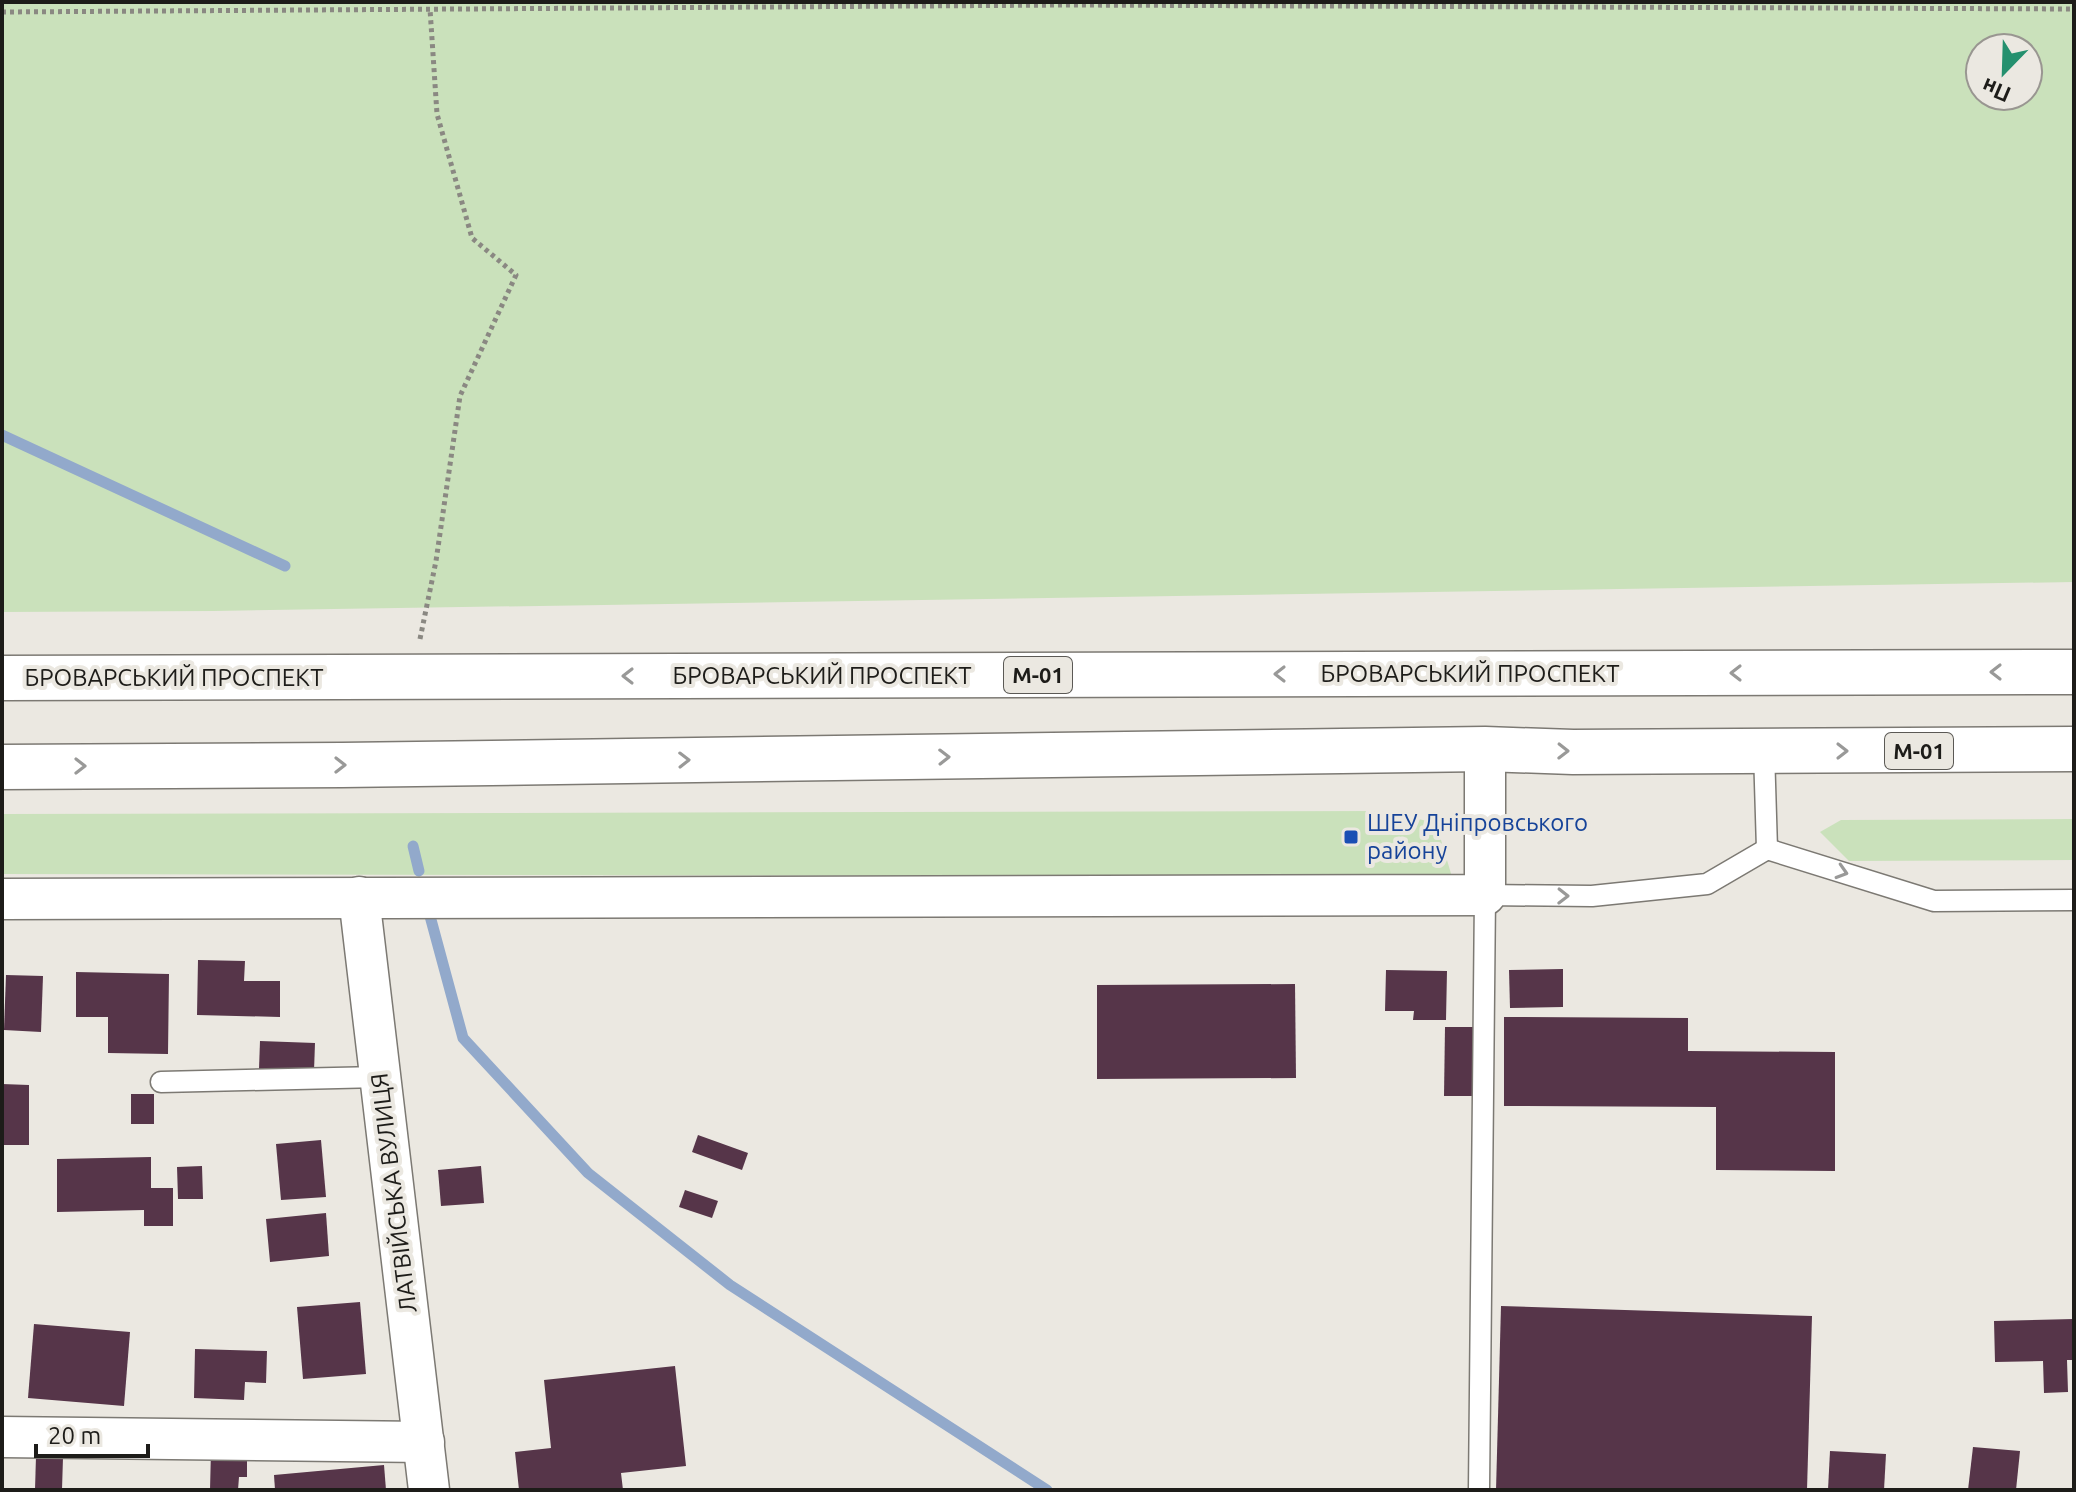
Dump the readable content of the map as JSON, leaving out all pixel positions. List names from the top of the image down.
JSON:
{
  "streets": {
    "highway": ["БРОВАРСЬКИЙ ПРОСПЕКТ", "М-01"],
    "street": ["ЛАТВІЙСЬКА ВУЛИЦЯ"]
  },
  "places": {
    "transit": ["ШЕУ Дніпровського району"]
  },
  "scale_bar": "20 m",
  "north": "bottom left"
}
